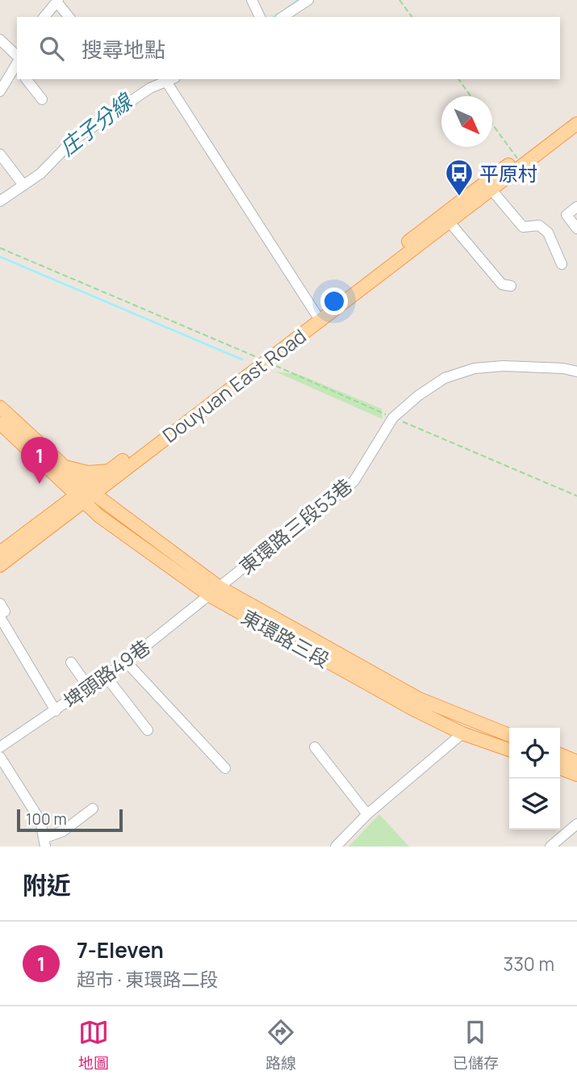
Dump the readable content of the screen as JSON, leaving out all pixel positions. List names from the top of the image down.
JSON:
{
  "streets": {
    "main road": ["Douyuan East Road", "東環路三段"],
    "street": ["東環路三段53巷", "埤頭路49巷"]
  },
  "crossings": [
    ["Douyuan East Road", "東環路三段"],
    ["東環路三段53巷", "東環路三段"],
    ["東環路三段53巷", "埤頭路49巷"],
    ["東環路三段", "埤頭路49巷"]
  ],
  "water": ["庄子分線"],
  "places": {
    "bus stop": ["平原村"]
  },
  "scale_bar": "100 m",
  "north": "bottom right",
  "page": {
    "search": "搜尋地點",
    "pins": "1",
    "scale": "100 m",
    "heading": "附近",
    "list": [
      {
        "mark": "1",
        "name": "7-Eleven",
        "note": "超市 · 東環路二段",
        "value": "330 m"
      }
    ],
    "nav": ["地圖", "路線", "已儲存"]
  }
}
